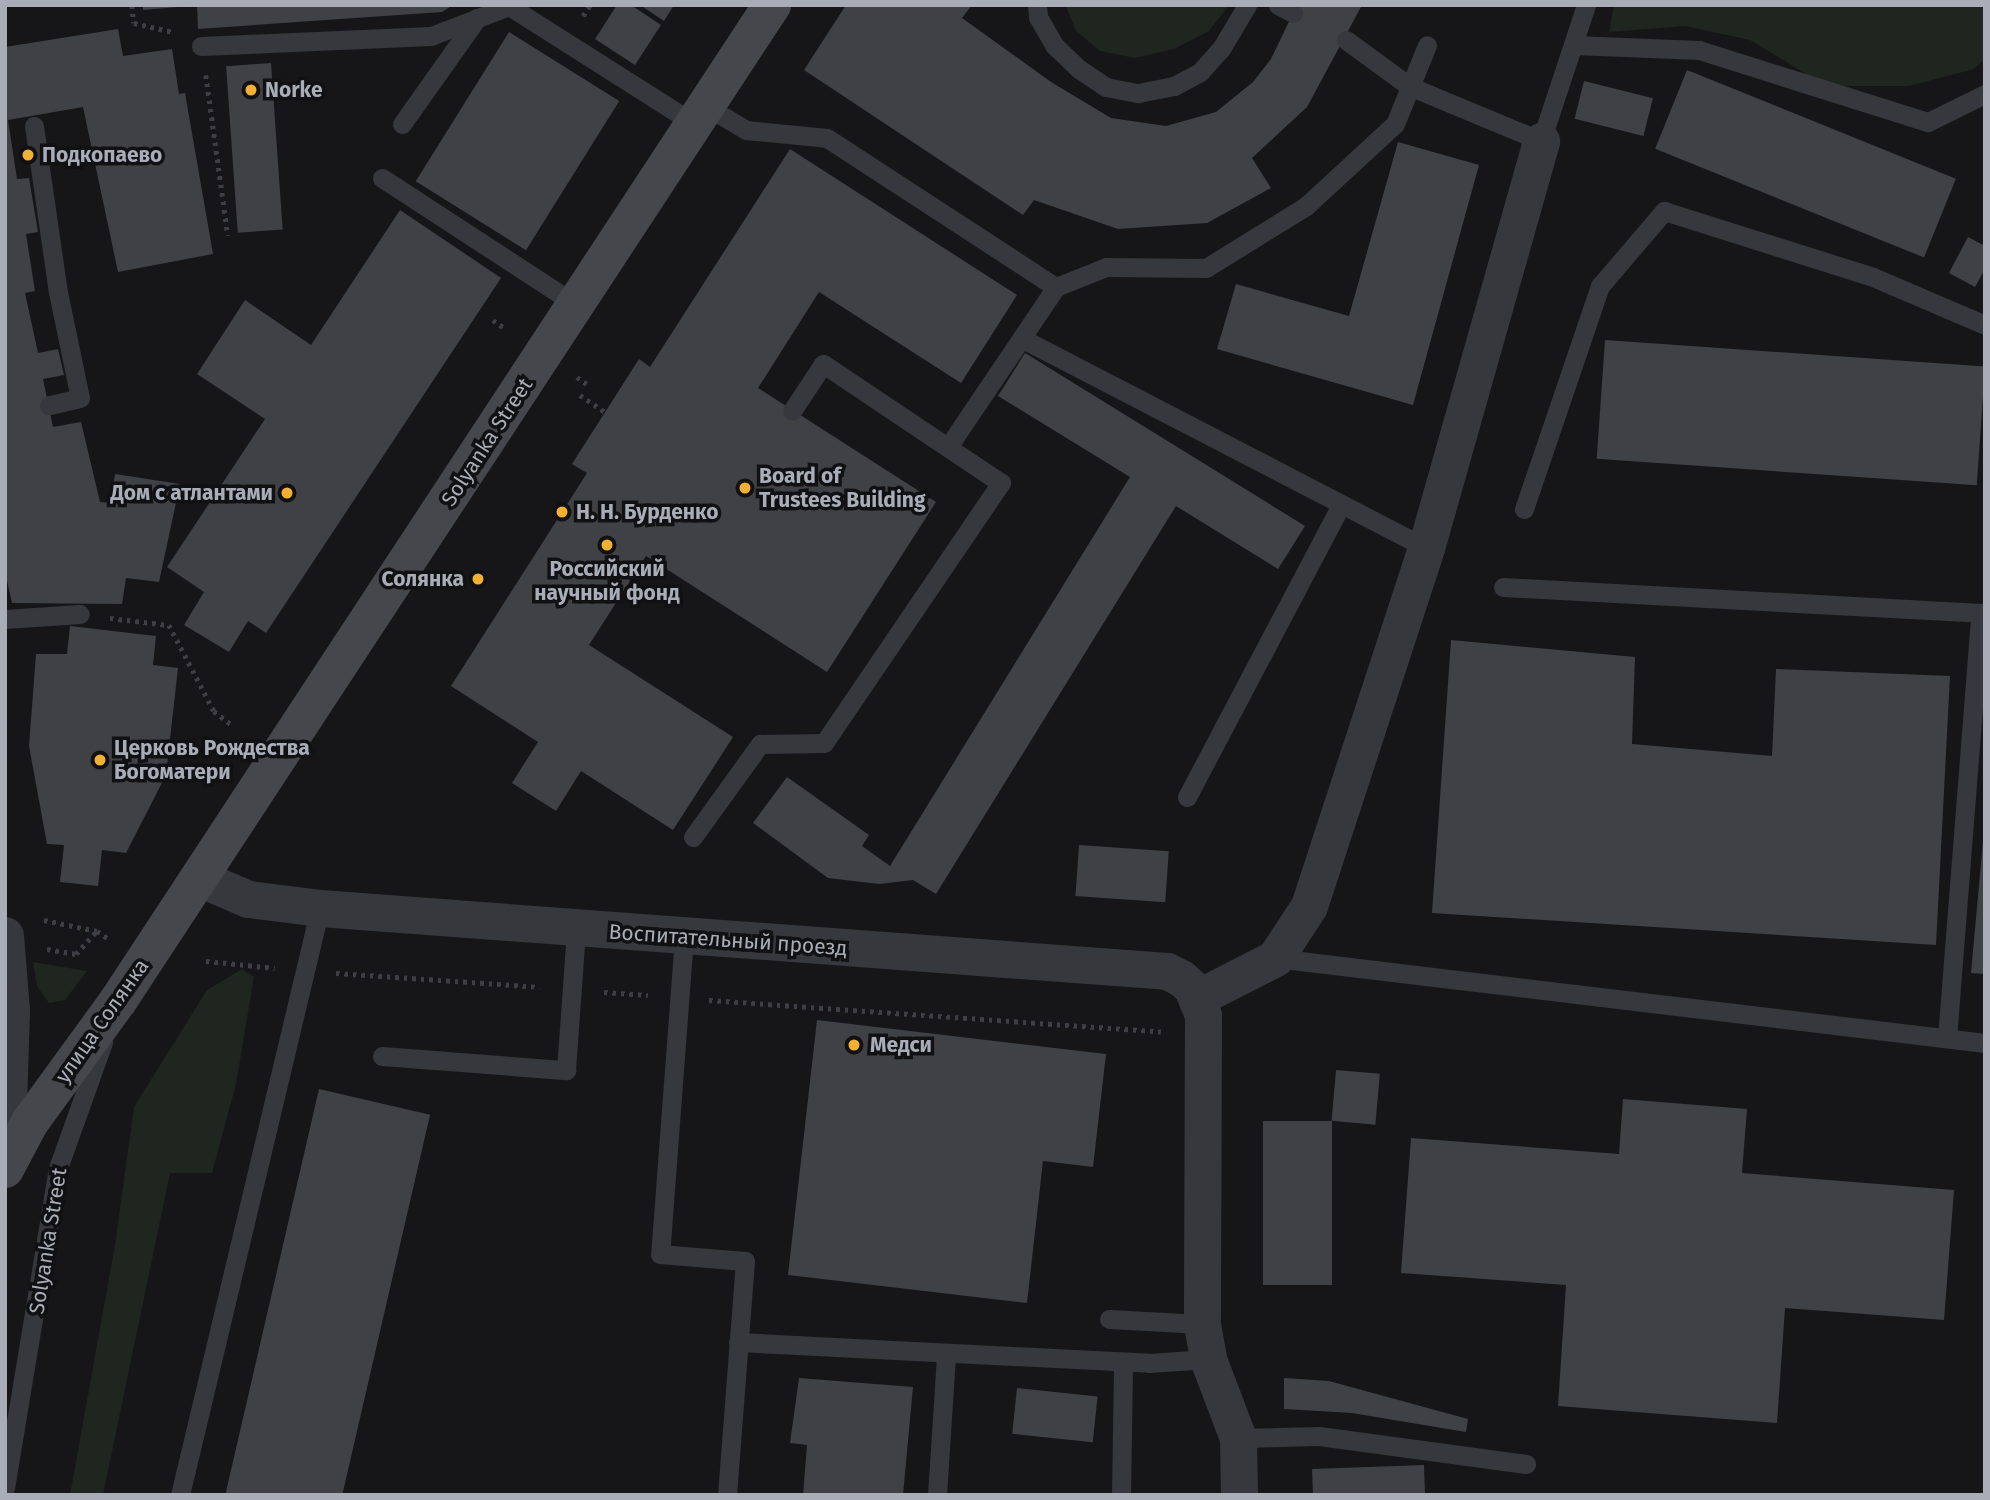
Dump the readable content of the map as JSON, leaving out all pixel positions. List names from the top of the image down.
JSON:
{
  "streets": {
    "main road": ["Solyanka Street", "улица Солянка"],
    "street": ["Воспитательный проезд"]
  },
  "crossings": [
    ["Solyanka Street", "Воспитательный проезд"],
    ["Solyanka Street", "улица Солянка"],
    ["Воспитательный проезд", "улица Солянка"]
  ],
  "places": [
    "Norke",
    "Подкопаево",
    "Board of Trustees Building",
    "Дом с атлантами",
    "Н. Н. Бурденко",
    "Российский научный фонд",
    "Солянка",
    "Церковь Рождества Богоматери",
    "Медси"
  ]
}
